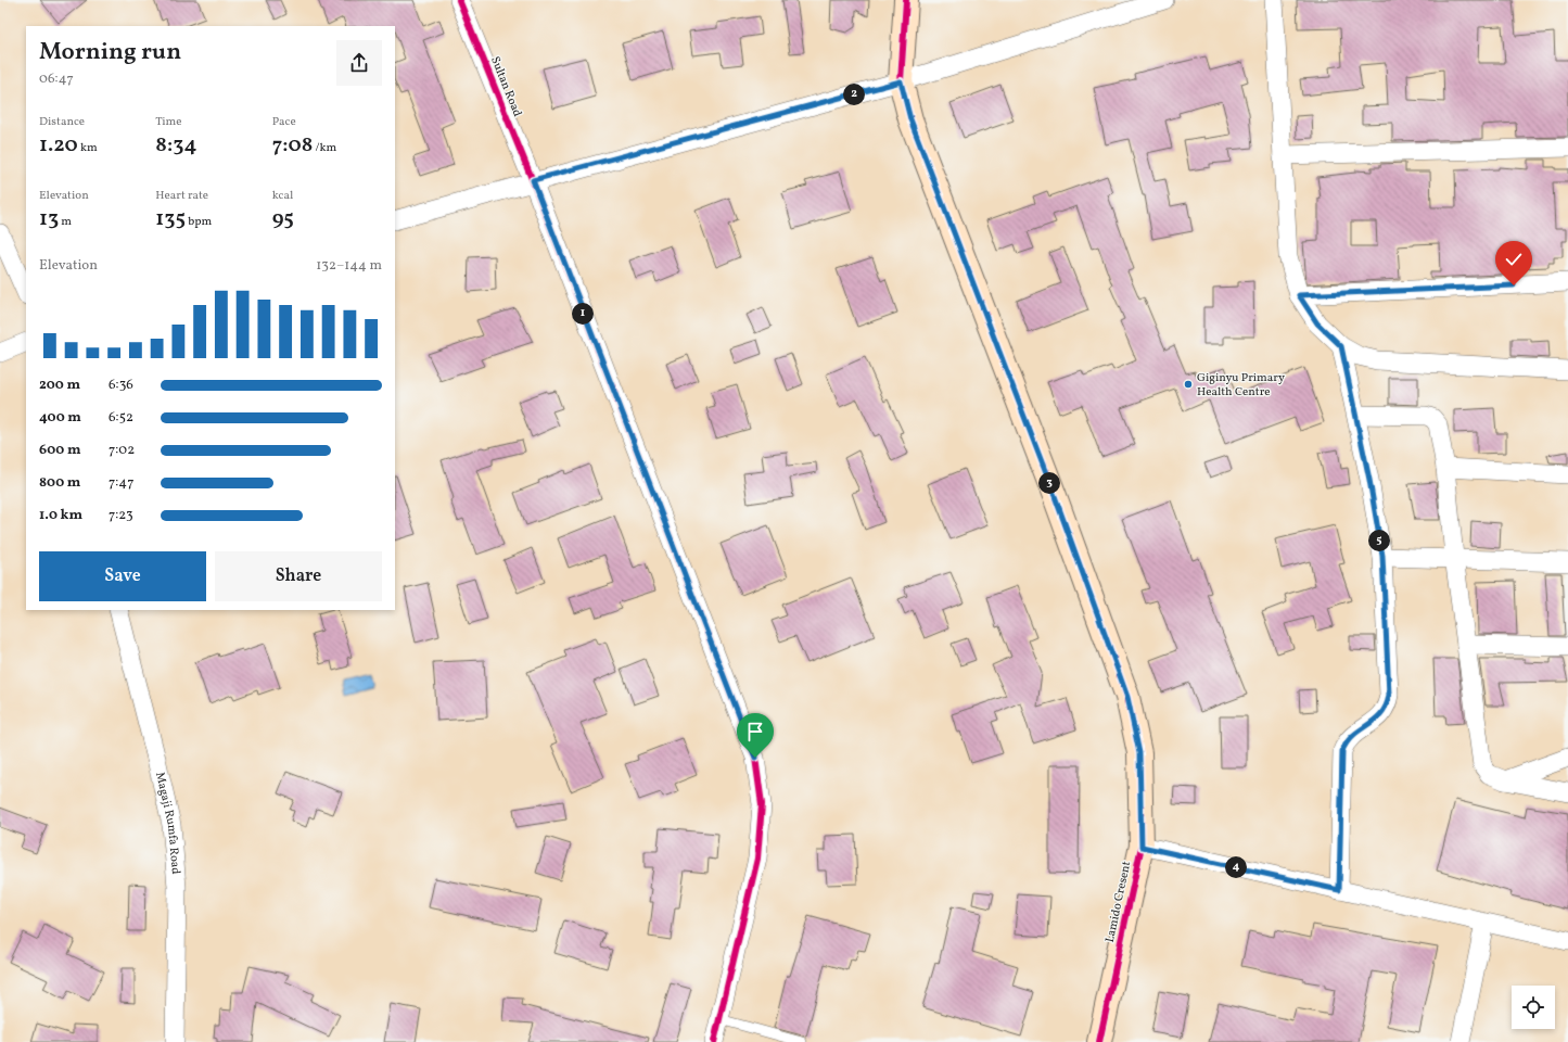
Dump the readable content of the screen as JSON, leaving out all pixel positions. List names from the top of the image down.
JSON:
{
  "streets": {
    "street": ["Sultan Road", "Magaji Rumfa Road", "Lamido Cresent"]
  },
  "places": ["Giginyu Primary Health Centre"],
  "page": {
    "heading": ["Morning run", "06:47"],
    "pins": [
      "2",
      "1",
      "3",
      "5",
      "4"
    ],
    "stats": [
      ["Distance", "1.20 km"],
      ["Time", "8:34"],
      ["Pace", "7:08 /km"],
      ["Elevation", "13 m"],
      ["Heart rate", "135 bpm"],
      ["kcal", "95"]
    ],
    "chart": ["Elevation", "132–144 m"],
    "list": [
      {
        "name": "200 m",
        "note": "6:36"
      },
      {
        "name": "400 m",
        "note": "6:52"
      },
      {
        "name": "600 m",
        "note": "7:02"
      },
      {
        "name": "800 m",
        "note": "7:47"
      },
      {
        "name": "1.0 km",
        "note": "7:23"
      }
    ],
    "buttons": ["Save", "Share"]
  }
}
